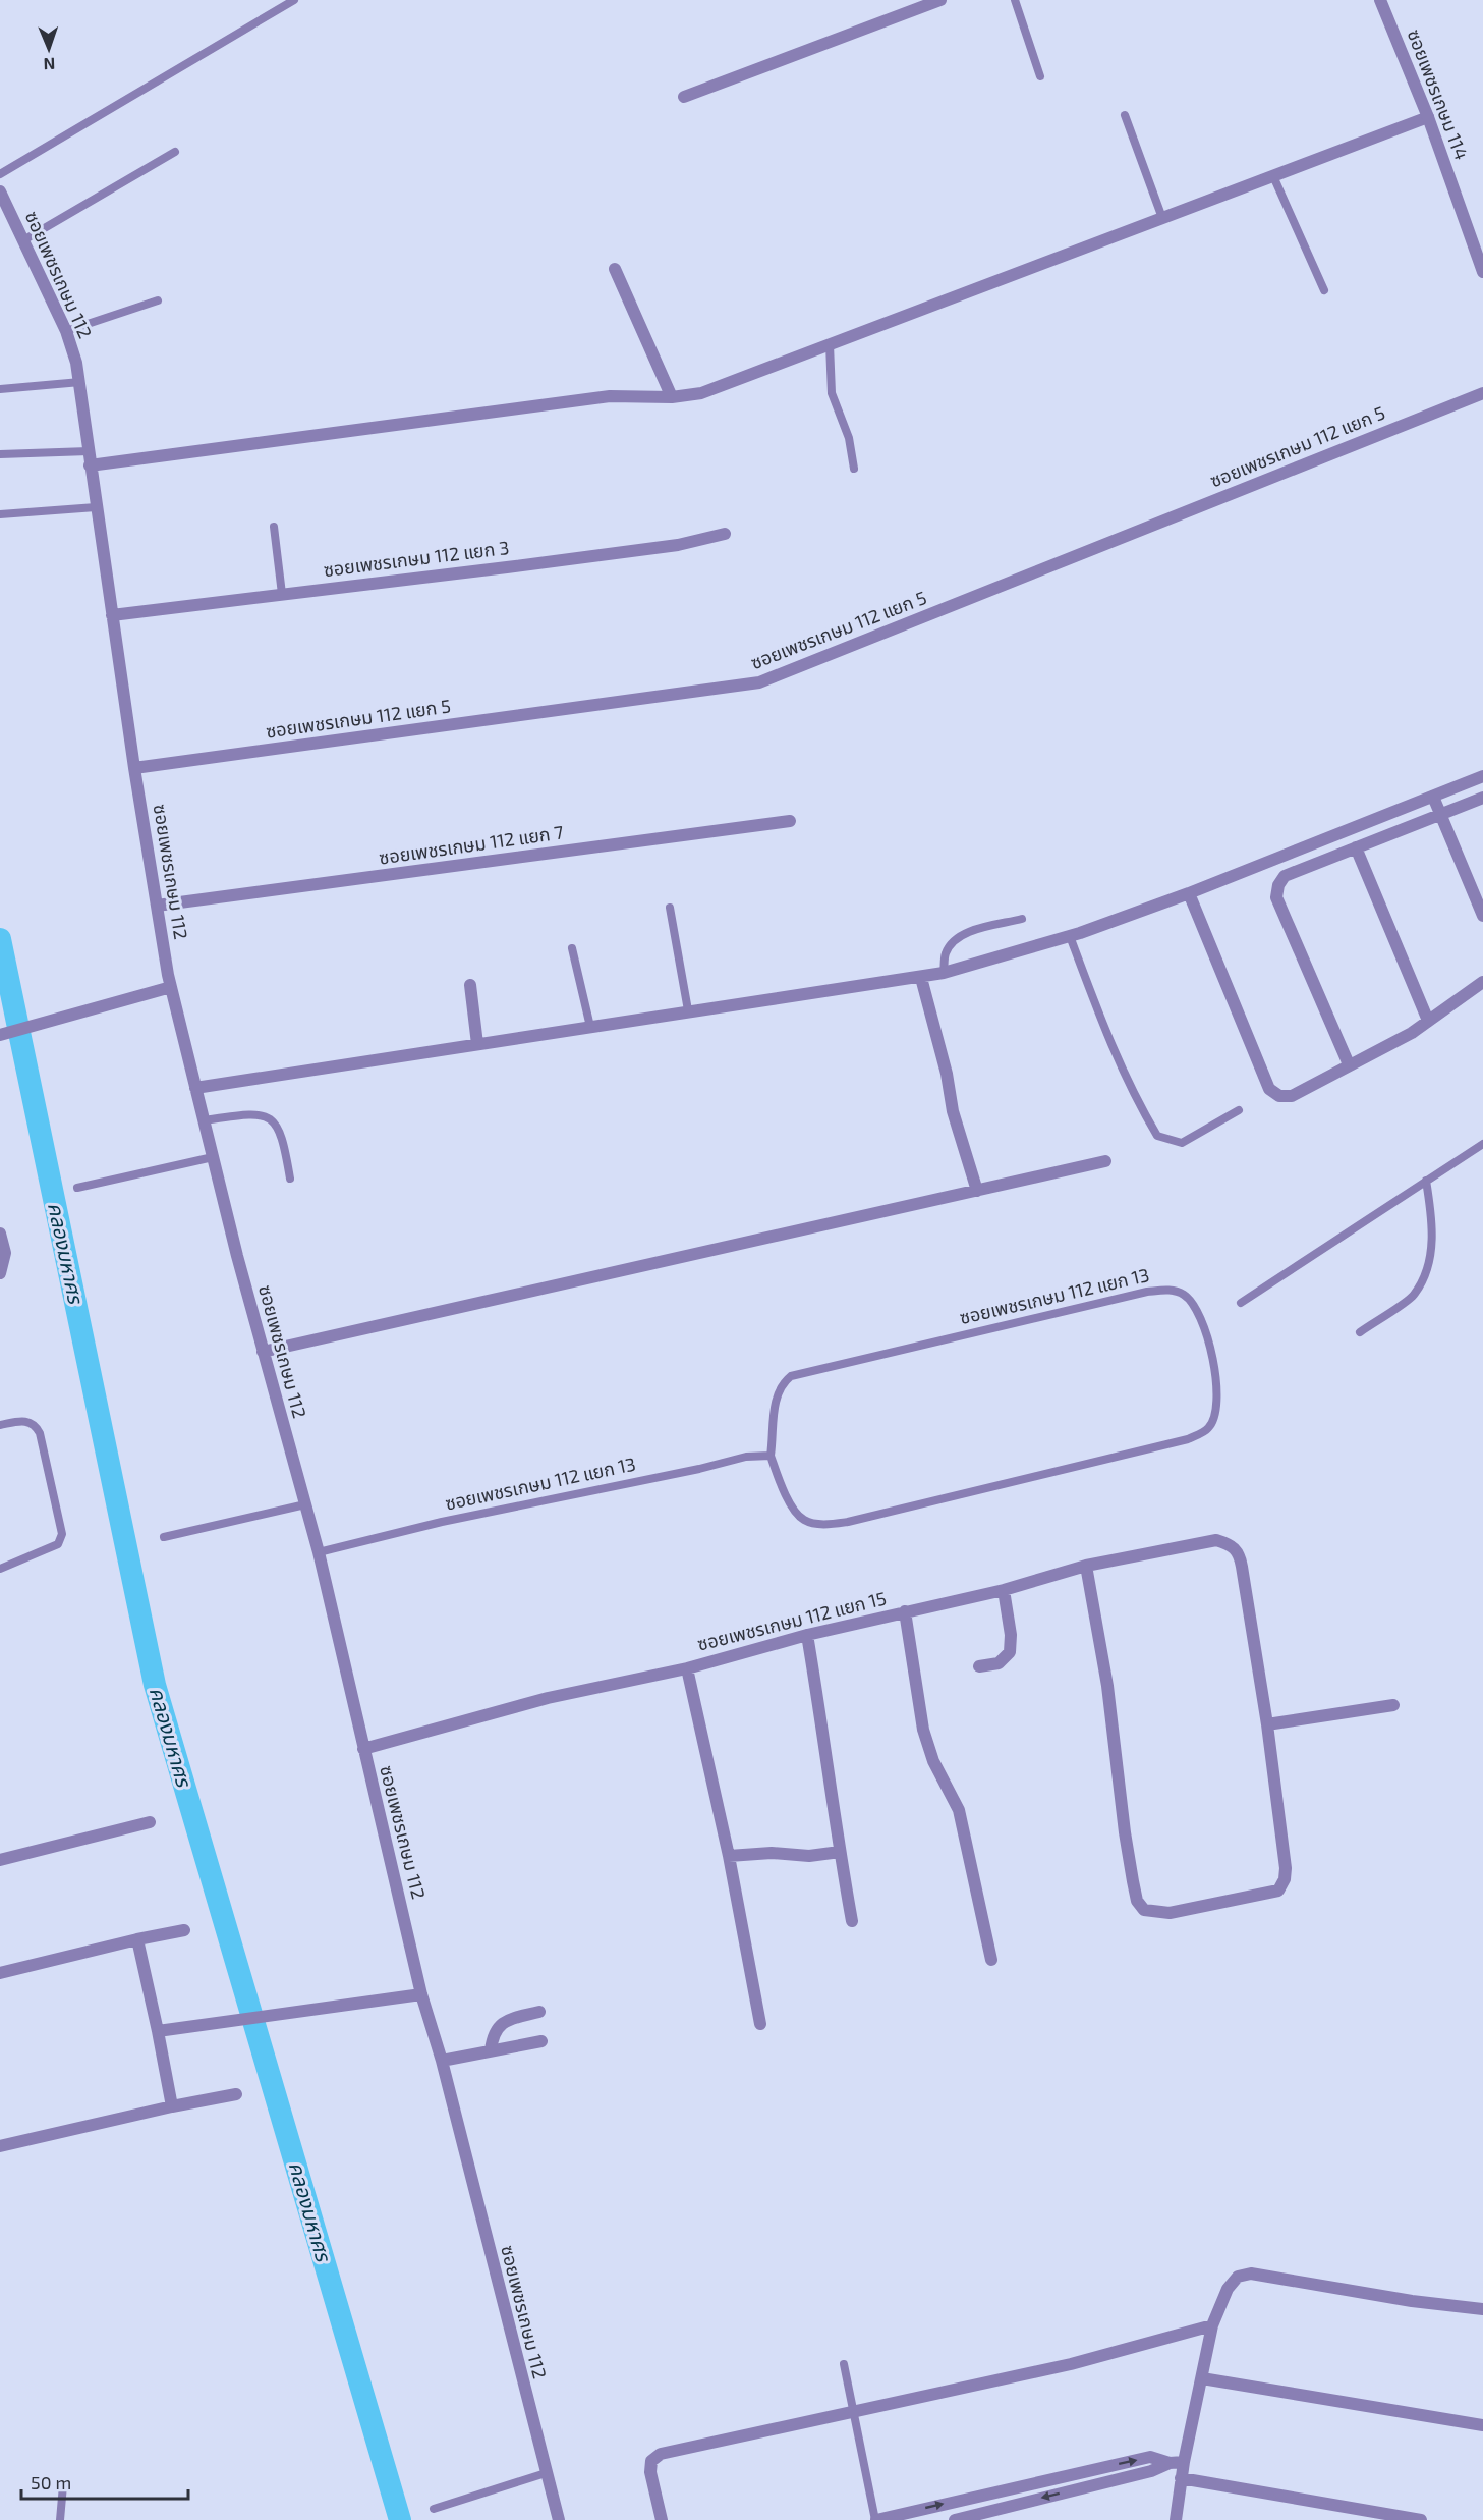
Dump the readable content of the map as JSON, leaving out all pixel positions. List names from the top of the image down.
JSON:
{
  "streets": {
    "street": [
      "ซอยเพชรเกษม 114",
      "ซอยเพชรเกษม 112",
      "ซอยเพชรเกษม 112 แยก 5",
      "ซอยเพชรเกษม 112 แยก 3",
      "ซอยเพชรเกษม 112 แยก 7",
      "ซอยเพชรเกษม 112 แยก 15"
    ],
    "lane": ["ซอยเพชรเกษม 112 แยก 13"]
  },
  "crossings": [
    ["ซอยเพชรเกษม 112", "ซอยเพชรเกษม 112 แยก 5"],
    ["ซอยเพชรเกษม 112", "ซอยเพชรเกษม 112 แยก 3"],
    ["ซอยเพชรเกษม 112", "ซอยเพชรเกษม 112 แยก 7"],
    ["ซอยเพชรเกษม 112", "ซอยเพชรเกษม 112 แยก 13"],
    ["ซอยเพชรเกษม 112", "ซอยเพชรเกษม 112 แยก 15"]
  ],
  "water": ["คลองมหาศร"],
  "scale_bar": "50 m",
  "north": "bottom"
}
